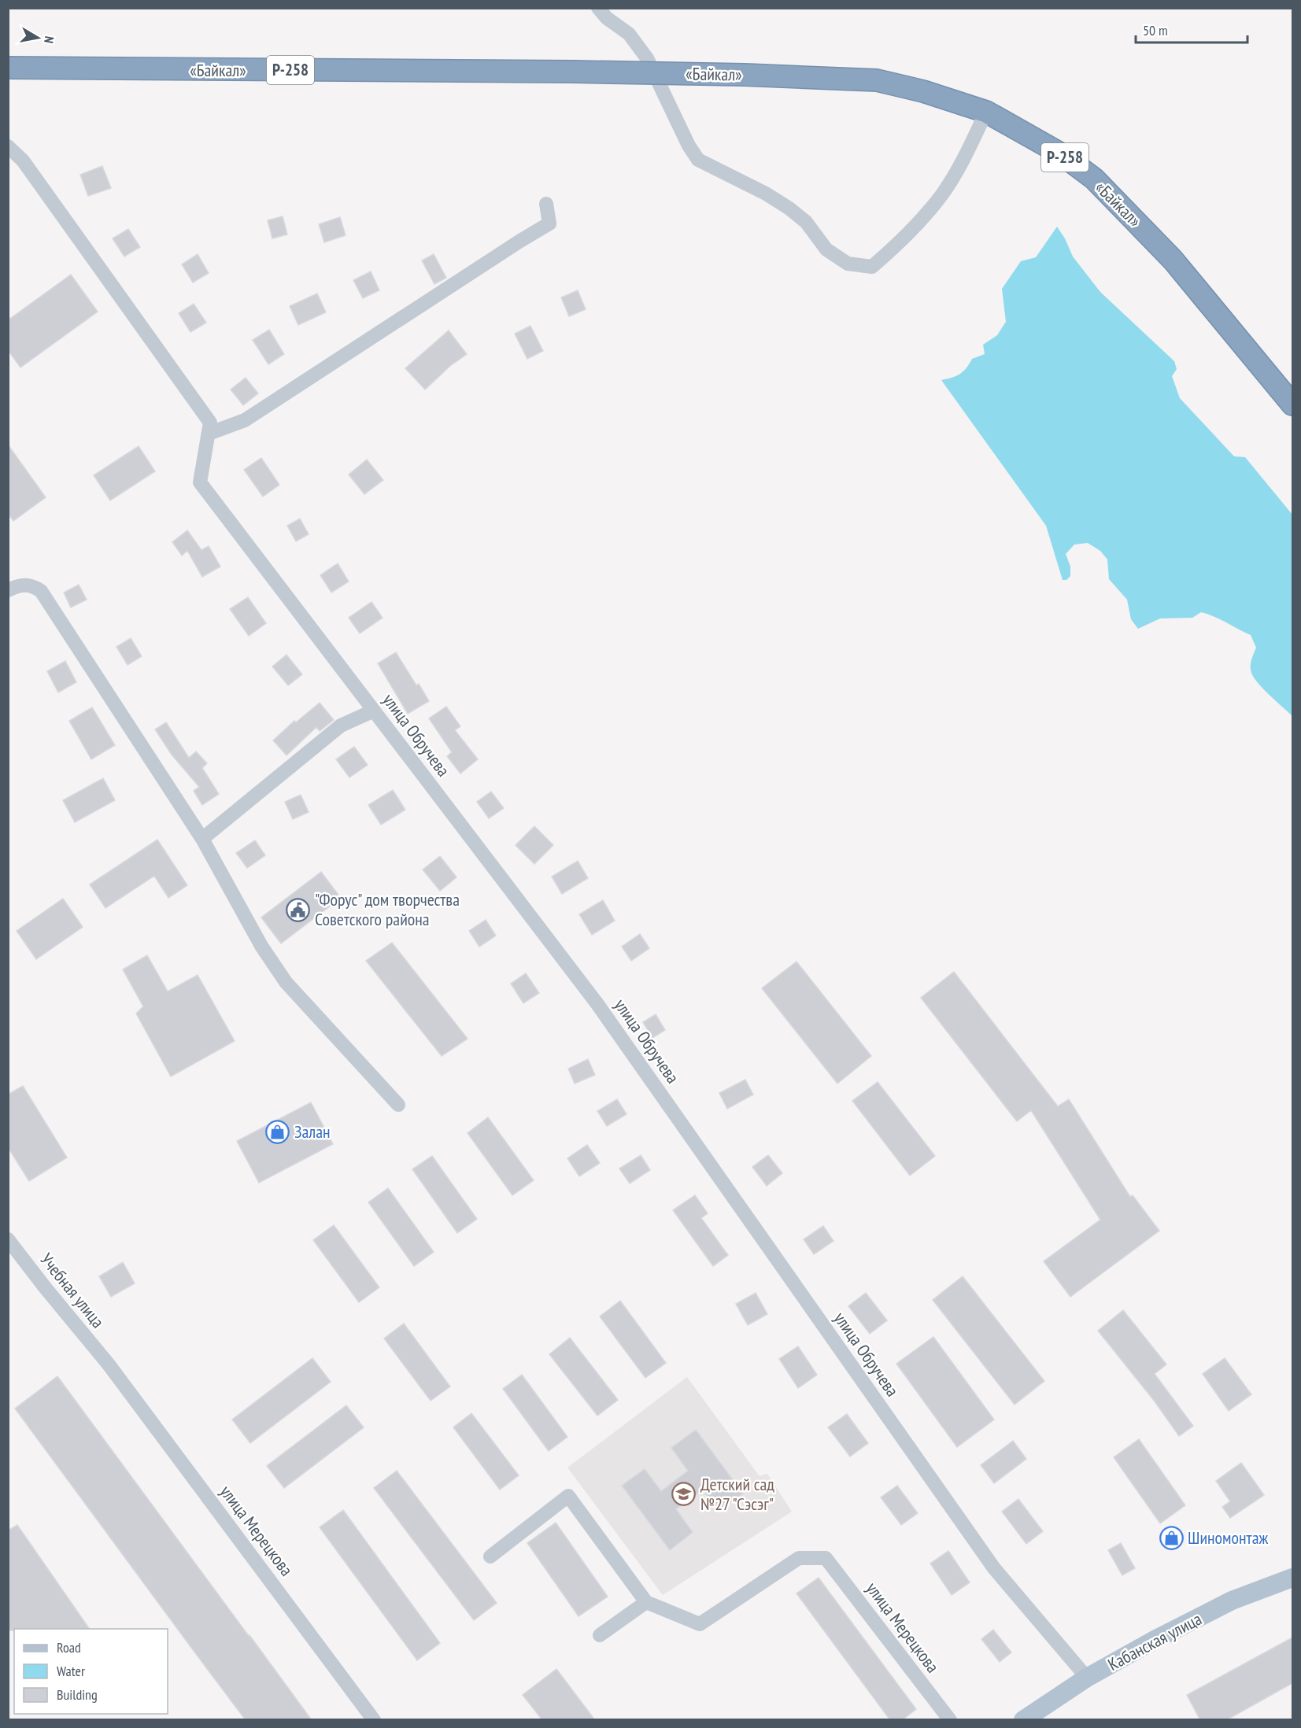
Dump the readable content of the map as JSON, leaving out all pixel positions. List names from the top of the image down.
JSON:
{
  "streets": {
    "highway": ["«Байкал»", "Р-258"],
    "main road": ["Кабанская улица"],
    "street": ["улица Обручева", "Учебная улица", "улица Мерецкова"]
  },
  "crossings": [
    ["улица Обручева", "Кабанская улица"],
    ["Учебная улица", "улица Мерецкова"]
  ],
  "places": {
    "public building": ["\"Форус\" дом творчества Советского района"],
    "shop": ["Залан", "Шиномонтаж"],
    "school or university": ["Детский сад №27 \"Сэсэг\""]
  },
  "legend": ["Road", "Water", "Building"],
  "scale_bar": "50 m",
  "north": "right"
}
